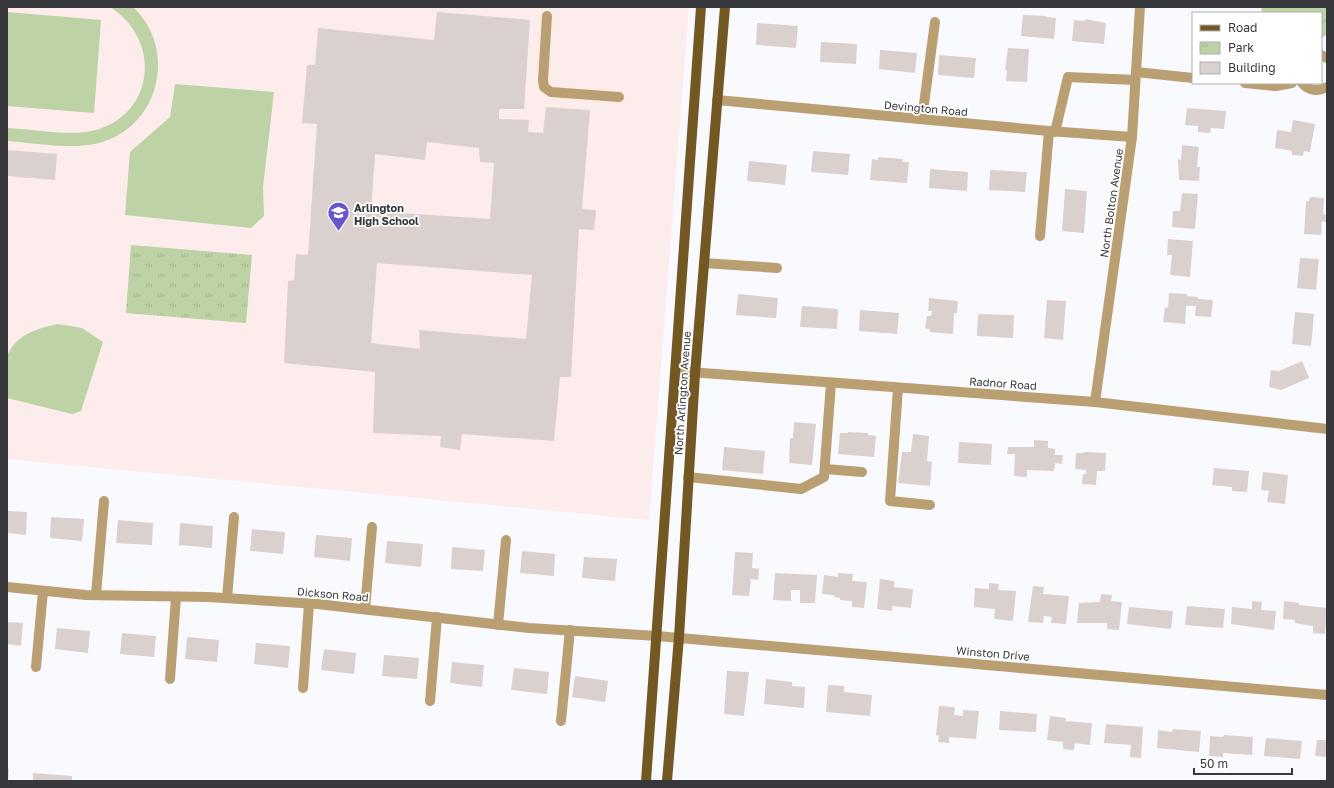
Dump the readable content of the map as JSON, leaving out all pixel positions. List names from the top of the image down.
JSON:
{
  "streets": {
    "main road": ["North Arlington Avenue"],
    "street": [
      "Devington Road",
      "North Bolton Avenue",
      "Radnor Road",
      "Dickson Road",
      "Winston Drive"
    ]
  },
  "crossings": [
    ["Devington Road", "North Bolton Avenue"],
    ["Devington Road", "North Arlington Avenue"],
    ["North Bolton Avenue", "Radnor Road"],
    ["Radnor Road", "North Arlington Avenue"],
    ["North Arlington Avenue", "Dickson Road"],
    ["North Arlington Avenue", "Winston Drive"],
    ["Dickson Road", "Winston Drive"]
  ],
  "places": {
    "school or university": ["Arlington High School"]
  },
  "legend": ["Road", "Park", "Building"],
  "scale_bar": "50 m"
}
